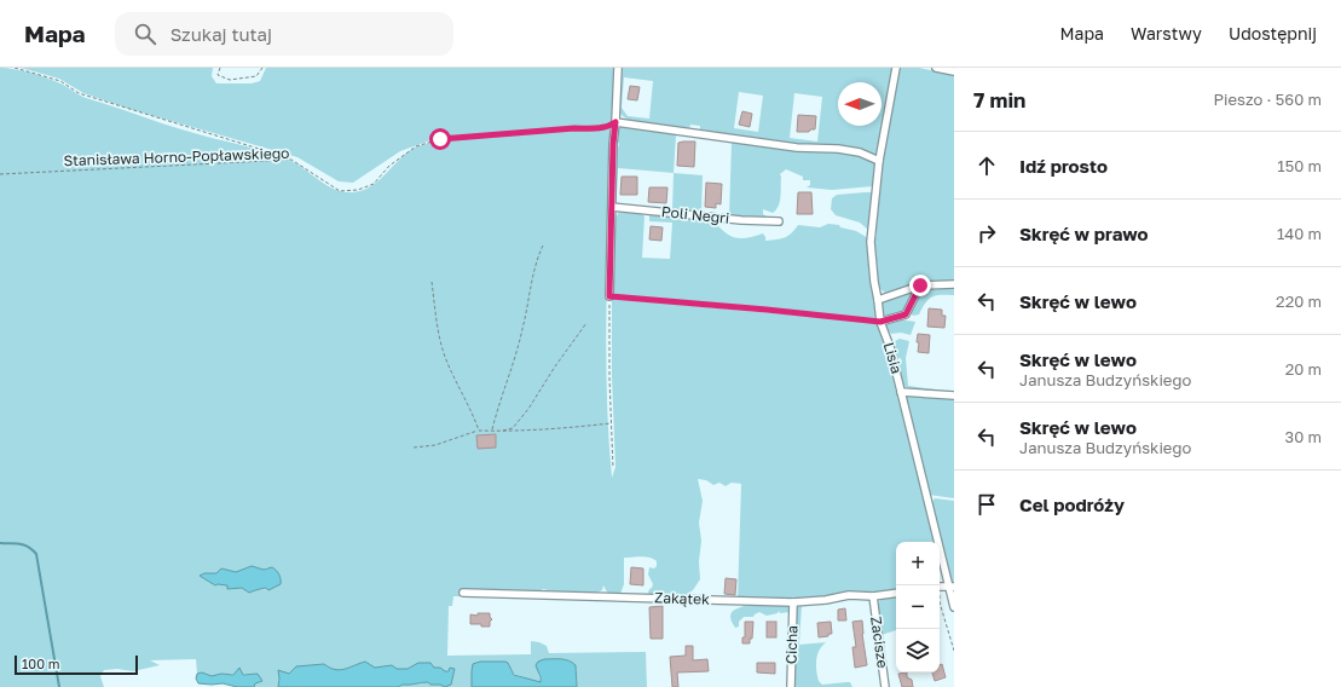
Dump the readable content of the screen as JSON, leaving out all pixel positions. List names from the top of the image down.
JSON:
{
  "streets": {
    "street": [
      "Poli Negri",
      "Lisia",
      "Zakątek",
      "Zacisze",
      "Cicha"
    ],
    "path": ["Stanisława Horno-Popławskiego"]
  },
  "crossings": [
    ["Zakątek", "Zacisze"],
    ["Zakątek", "Cicha"]
  ],
  "scale_bar": "100 m",
  "north": "left",
  "page": {
    "header": "Mapa",
    "search": "Szukaj tutaj",
    "nav": ["Mapa", "Warstwy", "Udostępnij"],
    "heading": ["7 min", "Pieszo · 560 m"],
    "list": [
      ["Idź prosto", "150 m"],
      ["Skręć w prawo", "140 m"],
      ["Skręć w lewo", "220 m"],
      ["Skręć w lewo", "Janusza Budzyńskiego", "20 m"],
      ["Skręć w lewo", "Janusza Budzyńskiego", "30 m"],
      "Cel podróży"
    ],
    "map_buttons": ["+", "−"],
    "scale": "100 m"
  }
}
